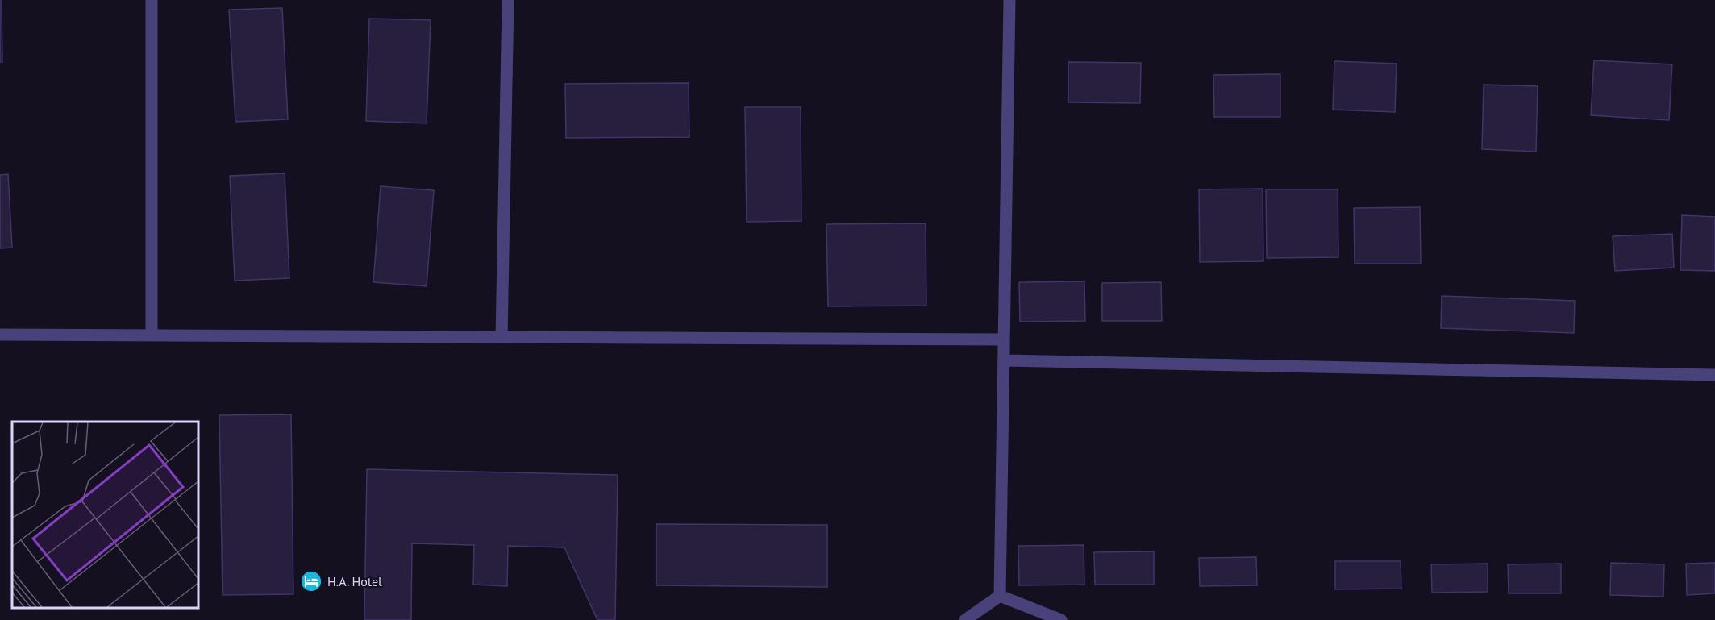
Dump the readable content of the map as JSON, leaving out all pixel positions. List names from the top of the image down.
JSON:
{
  "places": {
    "hotel": ["H.A. Hotel"]
  }
}
